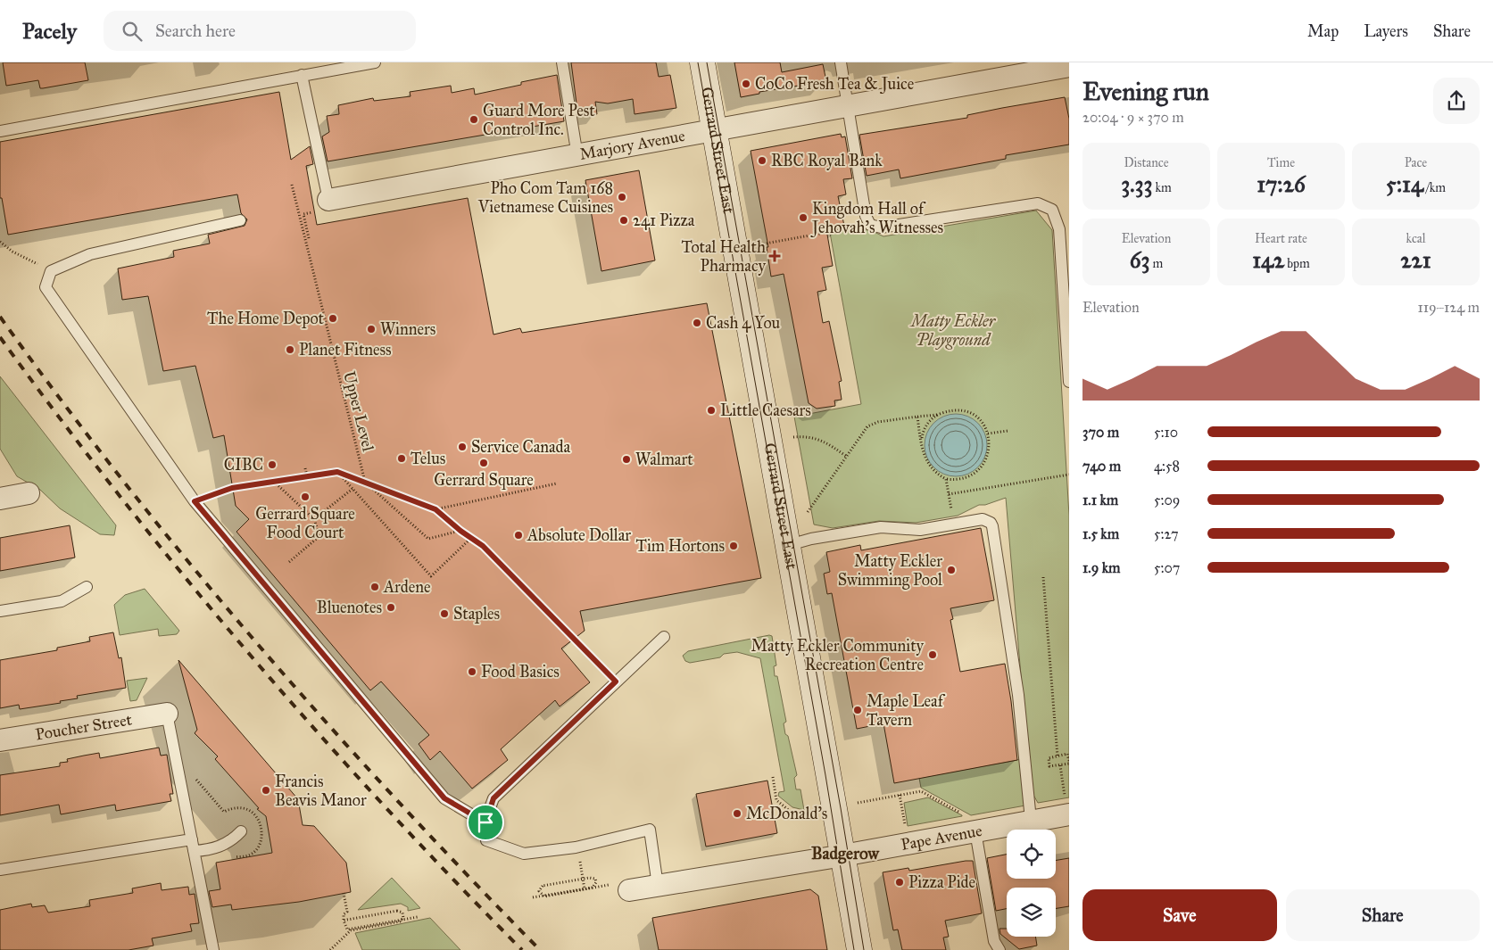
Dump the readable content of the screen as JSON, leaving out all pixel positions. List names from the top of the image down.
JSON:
{
  "streets": {
    "main road": ["Gerrard Street East"],
    "street": ["Marjory Avenue", "Poucher Street", "Pape Avenue"],
    "path": ["Upper Level"]
  },
  "crossings": [
    ["Marjory Avenue", "Gerrard Street East"],
    ["Gerrard Street East", "Pape Avenue"]
  ],
  "districts": ["Badgerow"],
  "parks": ["Matty Eckler Playground"],
  "places": {
    "other": [
      "CoCo Fresh Tea & Juice",
      "Guard More Pest Control Inc.",
      "RBC Royal Bank",
      "Pho Com Tam 168 Vietnamese Cuisines",
      "Kingdom Hall of Jehovah's Witnesses",
      "241 Pizza",
      "The Home Depot",
      "Cash 4 You",
      "Winners",
      "Planet Fitness",
      "Little Caesars",
      "Service Canada",
      "Telus",
      "Walmart",
      "Gerrard Square",
      "CIBC",
      "Gerrard Square Food Court",
      "Absolute Dollar",
      "Tim Hortons",
      "Matty Eckler Swimming Pool",
      "Ardene",
      "Bluenotes",
      "Staples",
      "Matty Eckler Community Recreation Centre",
      "Food Basics",
      "Maple Leaf Tavern",
      "Francis Beavis Manor",
      "McDonald's",
      "Pizza Pide"
    ],
    "health": ["Total Health Pharmacy"]
  },
  "page": {
    "header": "Pacely",
    "search": "Search here",
    "nav": ["Map", "Layers", "Share"],
    "heading": ["Evening run", "20:04 · 9 × 370 m"],
    "stats": [
      ["Distance", "3.33 km"],
      ["Time", "17:26"],
      ["Pace", "5:14 /km"],
      ["Elevation", "63 m"],
      ["Heart rate", "142 bpm"],
      ["kcal", "221"]
    ],
    "chart": ["Elevation", "119–124 m"],
    "list": [
      {
        "name": "370 m",
        "note": "5:10"
      },
      {
        "name": "740 m",
        "note": "4:58"
      },
      {
        "name": "1.1 km",
        "note": "5:09"
      },
      {
        "name": "1.5 km",
        "note": "5:27"
      },
      {
        "name": "1.9 km",
        "note": "5:07"
      }
    ],
    "buttons": ["Save", "Share"]
  }
}
